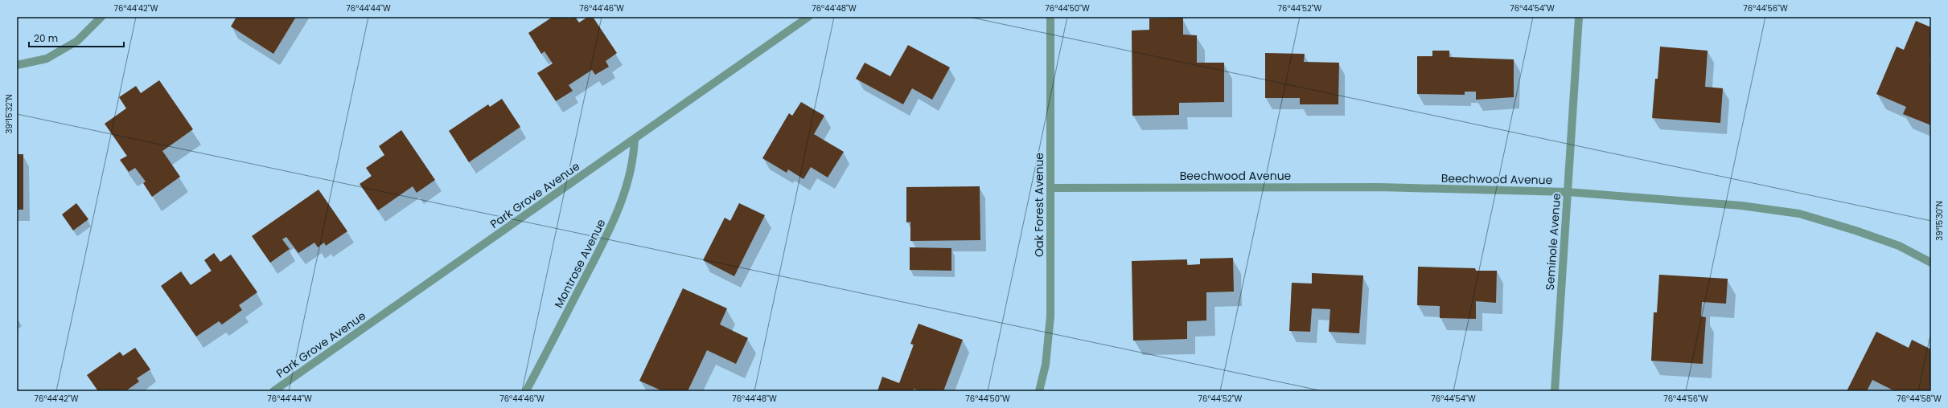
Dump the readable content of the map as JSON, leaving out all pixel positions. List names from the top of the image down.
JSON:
{
  "streets": {
    "street": [
      "Beechwood Avenue",
      "Park Grove Avenue",
      "Oak Forest Avenue",
      "Seminole Avenue",
      "Montrose Avenue"
    ]
  },
  "crossings": [
    ["Beechwood Avenue", "Oak Forest Avenue"],
    ["Beechwood Avenue", "Seminole Avenue"],
    ["Park Grove Avenue", "Montrose Avenue"]
  ],
  "scale_bar": "20 m",
  "coordinates": [
    "76°44'42\"W",
    "76°44'44\"W",
    "76°44'46\"W",
    "76°44'48\"W",
    "76°44'50\"W",
    "76°44'52\"W",
    "76°44'54\"W",
    "76°44'56\"W",
    "39°15'32\"N",
    "39°15'30\"N",
    "76°44'58\"W"
  ]
}
